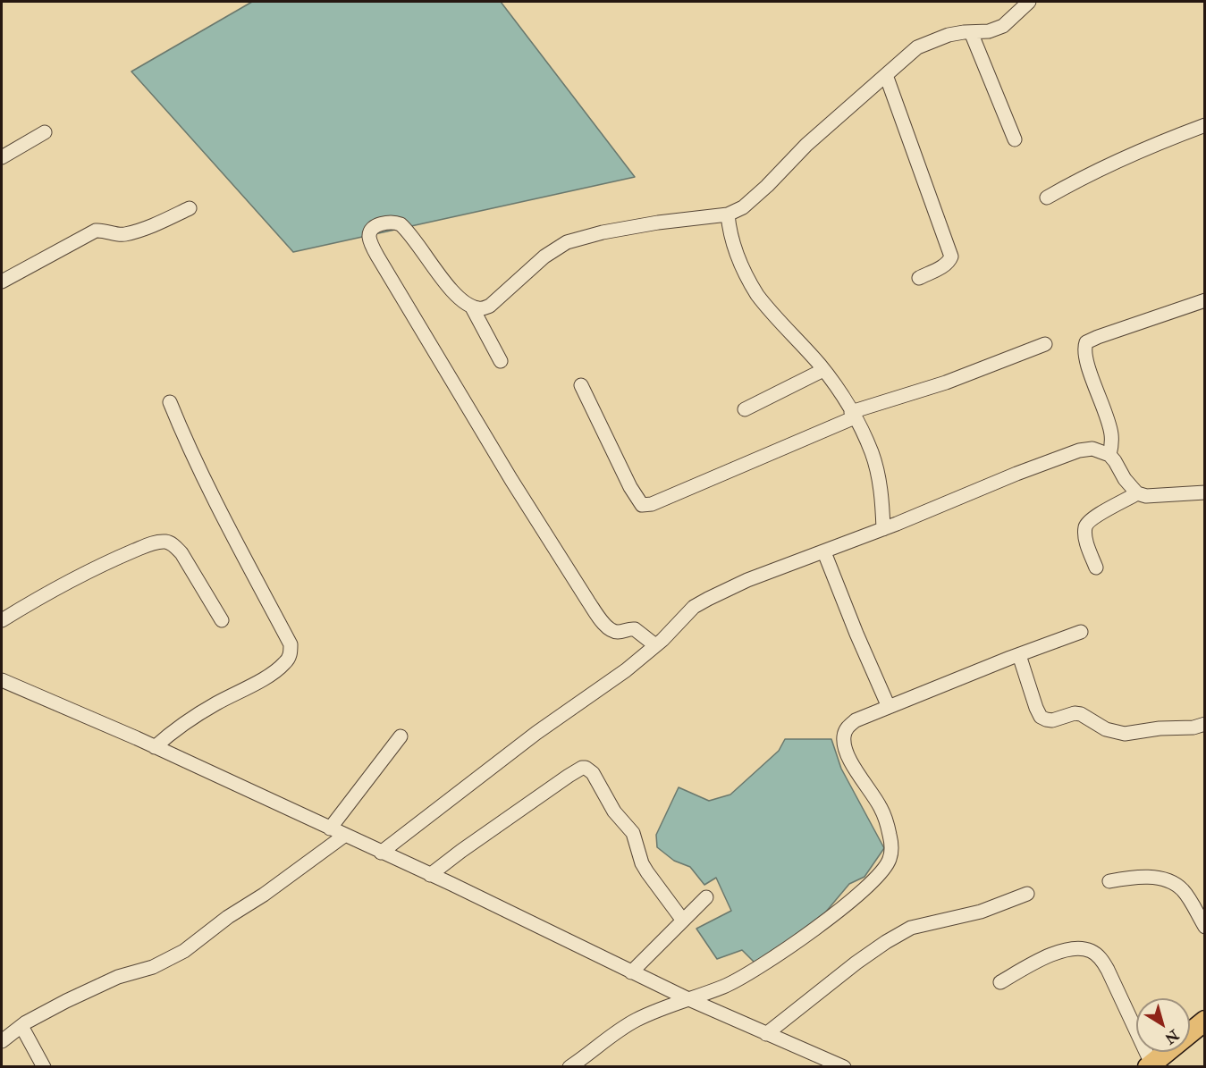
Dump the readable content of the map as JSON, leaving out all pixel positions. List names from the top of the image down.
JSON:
{
  "north": "bottom right"
}
